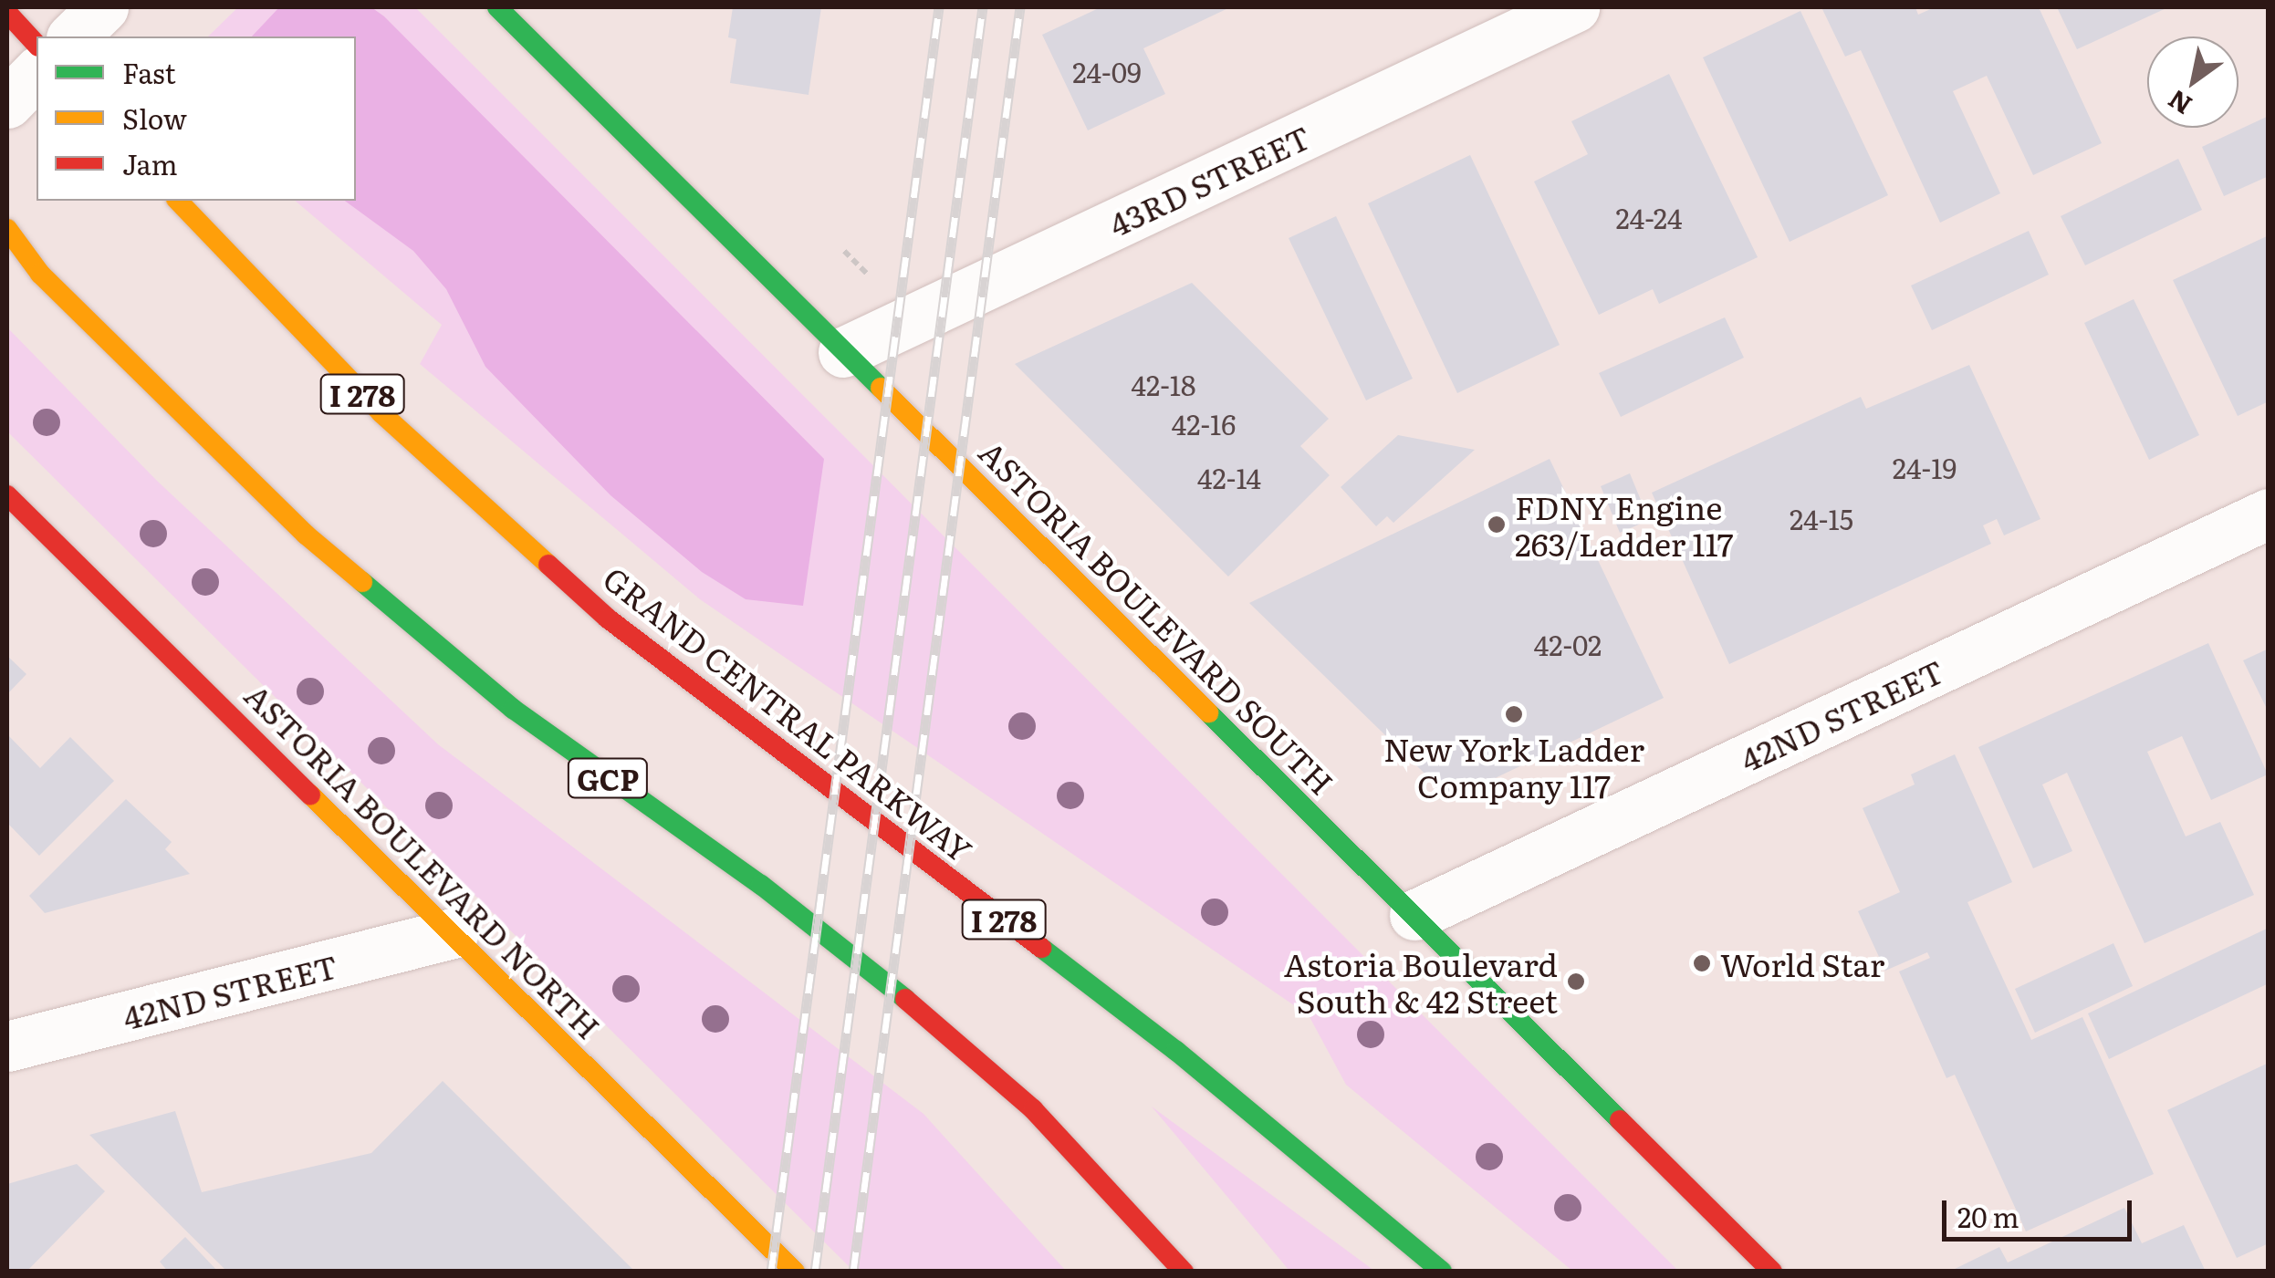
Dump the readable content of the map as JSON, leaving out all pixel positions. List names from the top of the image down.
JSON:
{
  "streets": {
    "main road": [
      "I 278",
      "ASTORIA BOULEVARD SOUTH",
      "GRAND CENTRAL PARKWAY",
      "GCP",
      "ASTORIA BOULEVARD NORTH"
    ],
    "street": ["43RD STREET", "42ND STREET"]
  },
  "crossings": [
    ["43RD STREET", "ASTORIA BOULEVARD SOUTH"],
    ["ASTORIA BOULEVARD SOUTH", "42ND STREET"],
    ["42ND STREET", "ASTORIA BOULEVARD NORTH"]
  ],
  "places": [
    "FDNY Engine 263/Ladder 117",
    "New York Ladder Company 117",
    "World Star",
    "Astoria Boulevard South & 42 Street"
  ],
  "house_numbers": [
    "24-09",
    "24-24",
    "42-18",
    "42-16",
    "24-19",
    "42-14",
    "24-15",
    "42-02"
  ],
  "legend": ["Fast", "Slow", "Jam"],
  "scale_bar": "20 m",
  "north": "bottom left"
}
